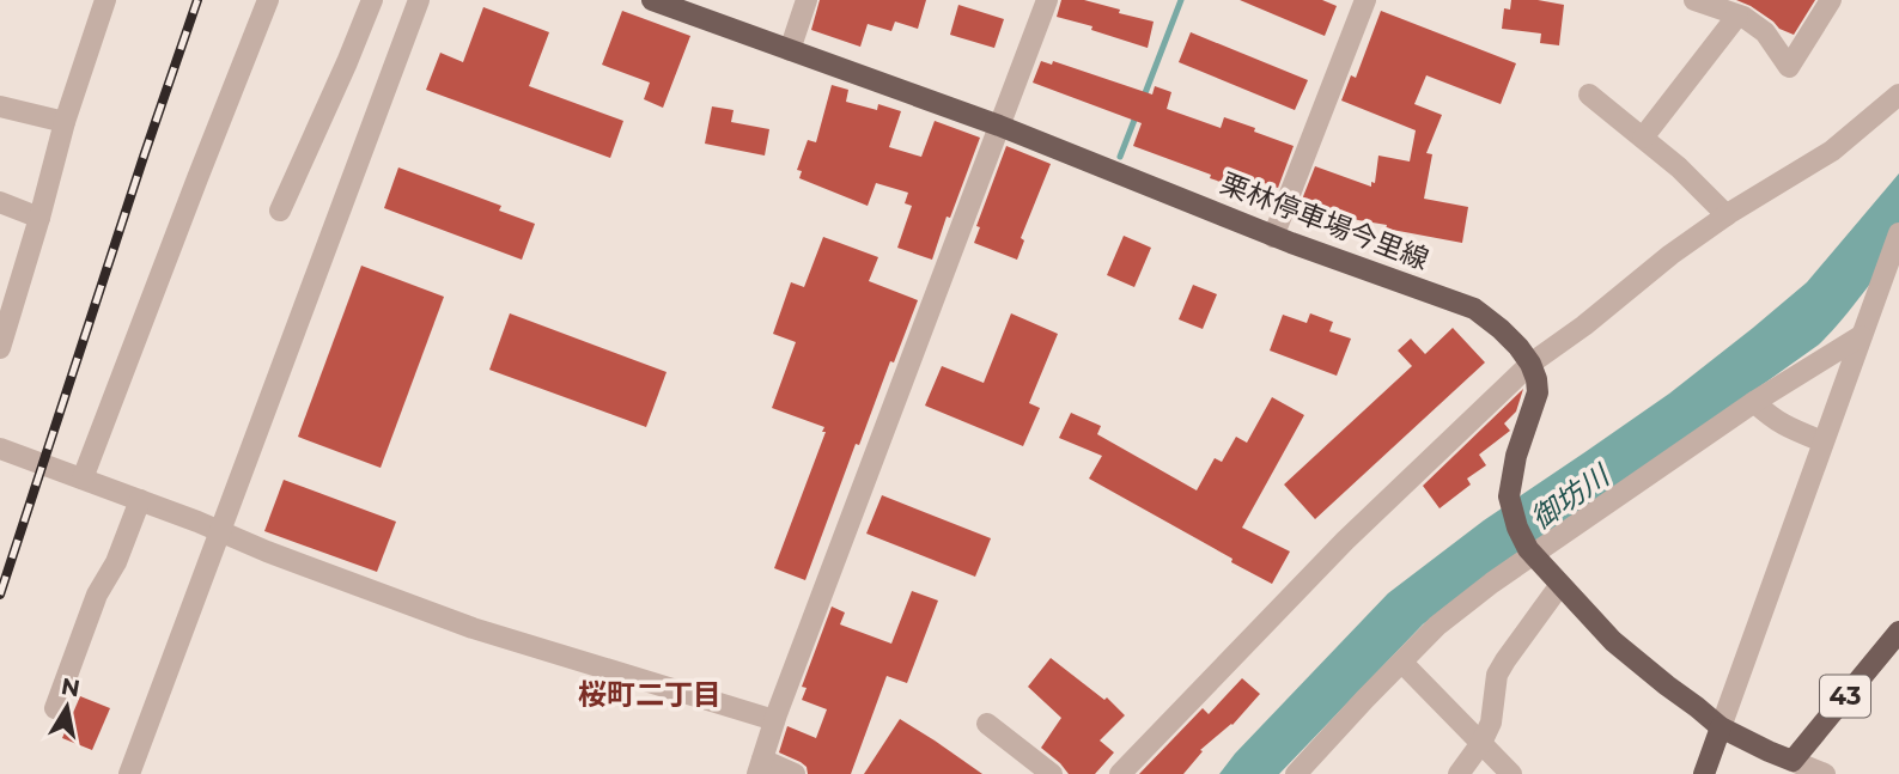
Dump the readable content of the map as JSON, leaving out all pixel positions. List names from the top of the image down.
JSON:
{
  "streets": {
    "main road": ["栗林停車場今里線", "43"]
  },
  "districts": ["桜町二丁目"],
  "water": ["御坊川"],
  "north": "top"
}
